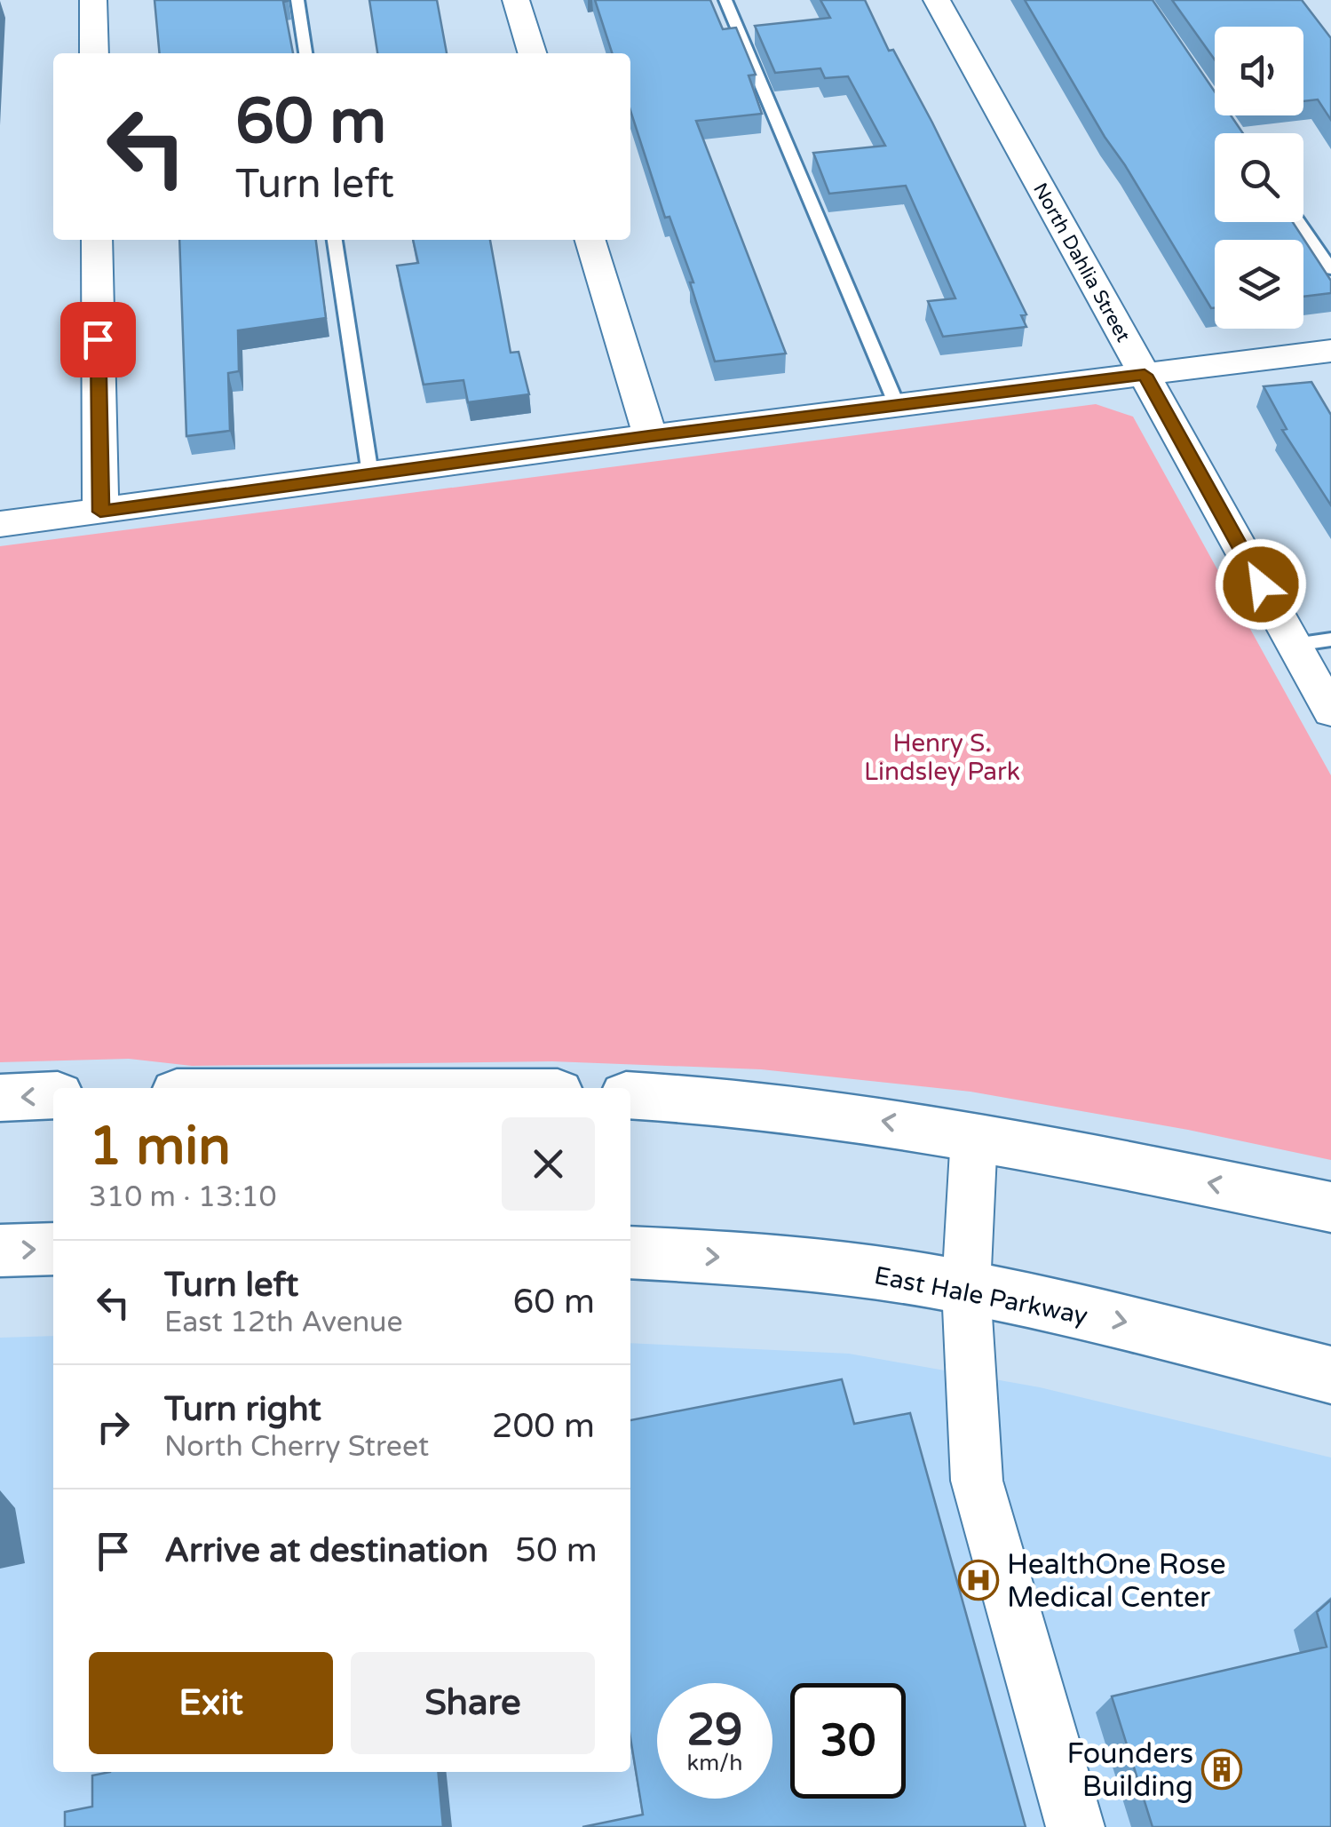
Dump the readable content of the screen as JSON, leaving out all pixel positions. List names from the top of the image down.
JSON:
{
  "streets": {
    "street": ["North Dahlia Street", "East Hale Parkway"]
  },
  "parks": ["Henry S. Lindsley Park"],
  "places": {
    "hospital": ["HealthOne Rose Medical Center"],
    "building": ["Founders Building"]
  },
  "page": {
    "turn": ["60 m", "Turn left"],
    "heading": ["1 min", "310 m · 13:10"],
    "list": [
      {
        "name": "Turn left",
        "note": "East 12th Avenue",
        "value": "60 m"
      },
      {
        "name": "Turn right",
        "note": "North Cherry Street",
        "value": "200 m"
      },
      {
        "name": "Arrive at destination",
        "value": "50 m"
      }
    ],
    "buttons": ["Exit", "Share"],
    "speed": "29 km/h",
    "limit": "30"
  }
}
